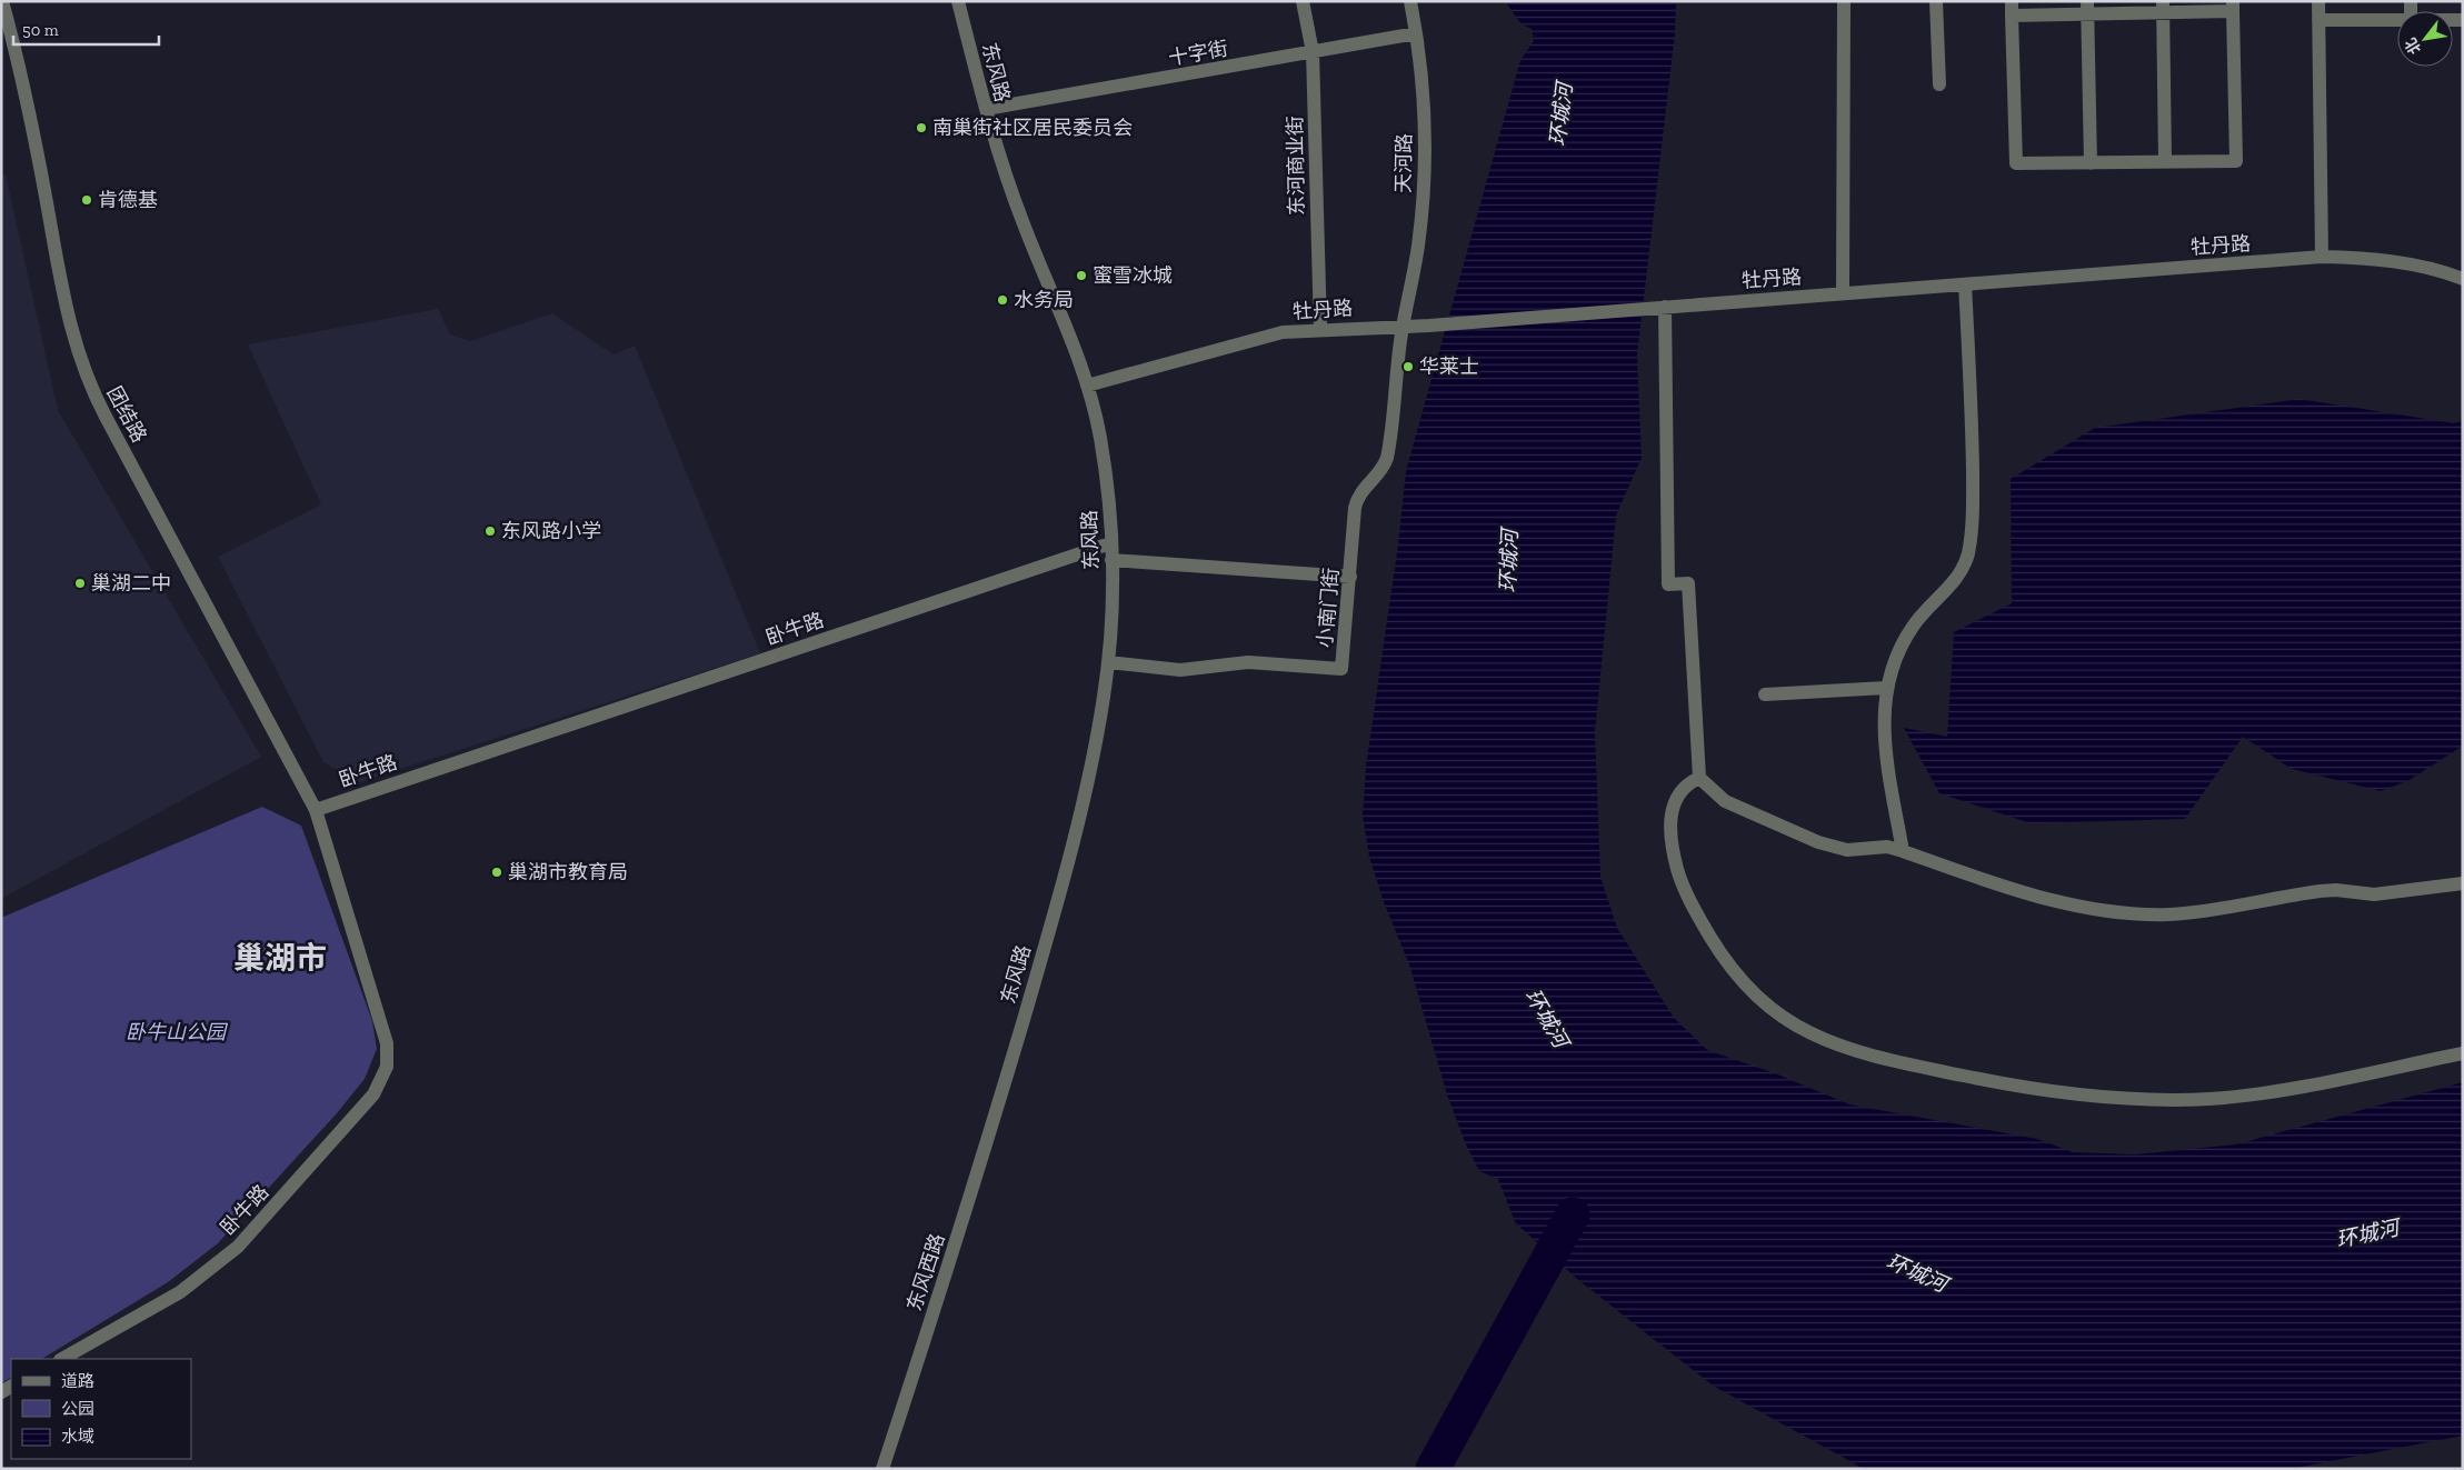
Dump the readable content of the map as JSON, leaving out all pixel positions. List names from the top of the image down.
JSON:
{
  "streets": {
    "street": [
      "十字街",
      "东风路",
      "天河路",
      "东河商业街",
      "牡丹路",
      "团结路",
      "小南门街",
      "卧牛路",
      "东风西路"
    ]
  },
  "crossings": [
    ["十字街", "东风路"],
    ["十字街", "天河路"],
    ["十字街", "东河商业街"],
    ["东风路", "牡丹路"],
    ["东风路", "小南门街"],
    ["东风路", "卧牛路"],
    ["东风路", "东风西路"],
    ["天河路", "牡丹路"],
    ["天河路", "小南门街"],
    ["东河商业街", "牡丹路"],
    ["牡丹路", "小南门街"],
    ["团结路", "卧牛路"]
  ],
  "districts": ["巢湖市"],
  "water": ["环城河"],
  "parks": ["卧牛山公园"],
  "places": [
    "南巢街社区居民委员会",
    "肯德基",
    "蜜雪冰城",
    "水务局",
    "华莱士",
    "东风路小学",
    "巢湖二中",
    "巢湖市教育局"
  ],
  "legend": ["道路", "公园", "水域"],
  "scale_bar": "50 m",
  "north": "bottom left"
}
